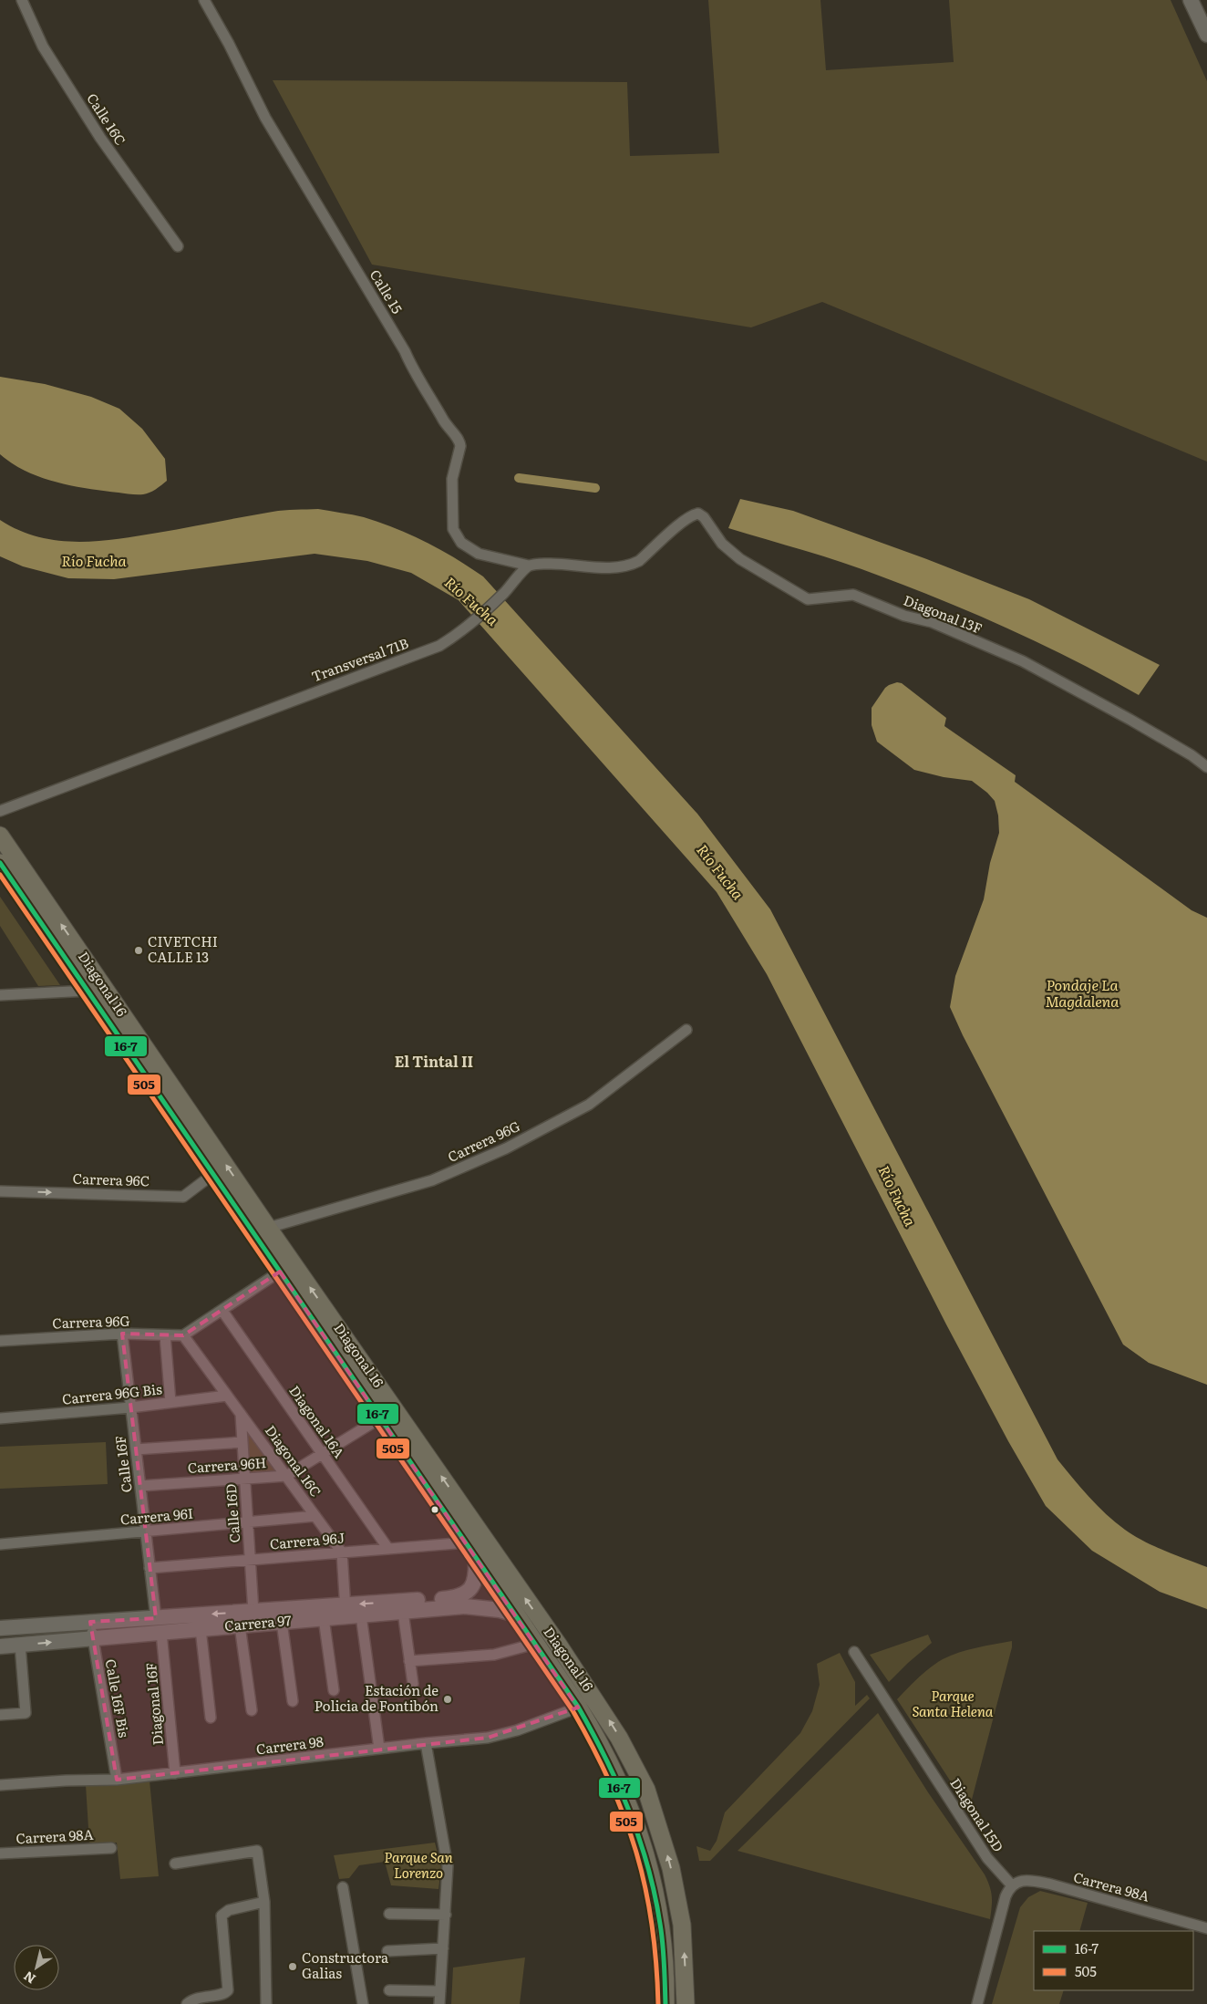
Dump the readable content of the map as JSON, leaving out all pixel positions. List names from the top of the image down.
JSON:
{
  "streets": {
    "main road": ["Diagonal 16"],
    "street": [
      "Calle 16C",
      "Calle 15",
      "Diagonal 13F",
      "Transversal 71B",
      "Carrera 96G",
      "Carrera 96C",
      "Carrera 96G Bis",
      "Diagonal 16A",
      "Diagonal 16C",
      "Calle 16F",
      "Carrera 96H",
      "Calle 16D",
      "Carrera 96I",
      "Carrera 96J",
      "Carrera 97",
      "Calle 16F Bis",
      "Diagonal 16F",
      "Carrera 98",
      "Diagonal 15D",
      "Carrera 98A"
    ]
  },
  "crossings": [
    ["Calle 15", "Diagonal 13F"],
    ["Calle 15", "Transversal 71B"],
    ["Diagonal 13F", "Transversal 71B"],
    ["Diagonal 16", "Carrera 96G"],
    ["Diagonal 16", "Carrera 96C"],
    ["Diagonal 16", "Carrera 96H"],
    ["Diagonal 16", "Carrera 96J"],
    ["Diagonal 16", "Carrera 97"],
    ["Diagonal 16", "Carrera 98"],
    ["Carrera 96G", "Diagonal 16C"],
    ["Carrera 96G", "Calle 16F"],
    ["Carrera 96G Bis", "Diagonal 16C"],
    ["Carrera 96G Bis", "Calle 16F"],
    ["Diagonal 16A", "Carrera 96H"],
    ["Diagonal 16A", "Carrera 96J"],
    ["Diagonal 16C", "Carrera 96H"],
    ["Diagonal 16C", "Calle 16D"],
    ["Diagonal 16C", "Carrera 96I"],
    ["Diagonal 16C", "Carrera 96J"],
    ["Calle 16F", "Carrera 96H"],
    ["Calle 16F", "Carrera 96I"],
    ["Calle 16F", "Carrera 96J"],
    ["Calle 16F", "Carrera 97"],
    ["Carrera 96H", "Calle 16D"],
    ["Calle 16D", "Carrera 96I"],
    ["Calle 16D", "Carrera 96J"],
    ["Calle 16D", "Carrera 97"],
    ["Carrera 97", "Calle 16F Bis"],
    ["Carrera 97", "Diagonal 16F"],
    ["Calle 16F Bis", "Carrera 98"],
    ["Diagonal 16F", "Carrera 98"],
    ["Diagonal 15D", "Carrera 98A"]
  ],
  "one_way": ["Carrera 96C"],
  "districts": ["El Tintal II"],
  "water": ["Río Fucha", "Pondaje La Magdalena"],
  "parks": ["Parque Santa Helena", "Parque San Lorenzo"],
  "places": ["CIVETCHI CALLE 13", "Estación de Policia de Fontibón", "Constructora Galias"],
  "lines": ["transit line 16-7", "transit line 505"],
  "legend": ["16-7", "505"],
  "north": "bottom left"
}
